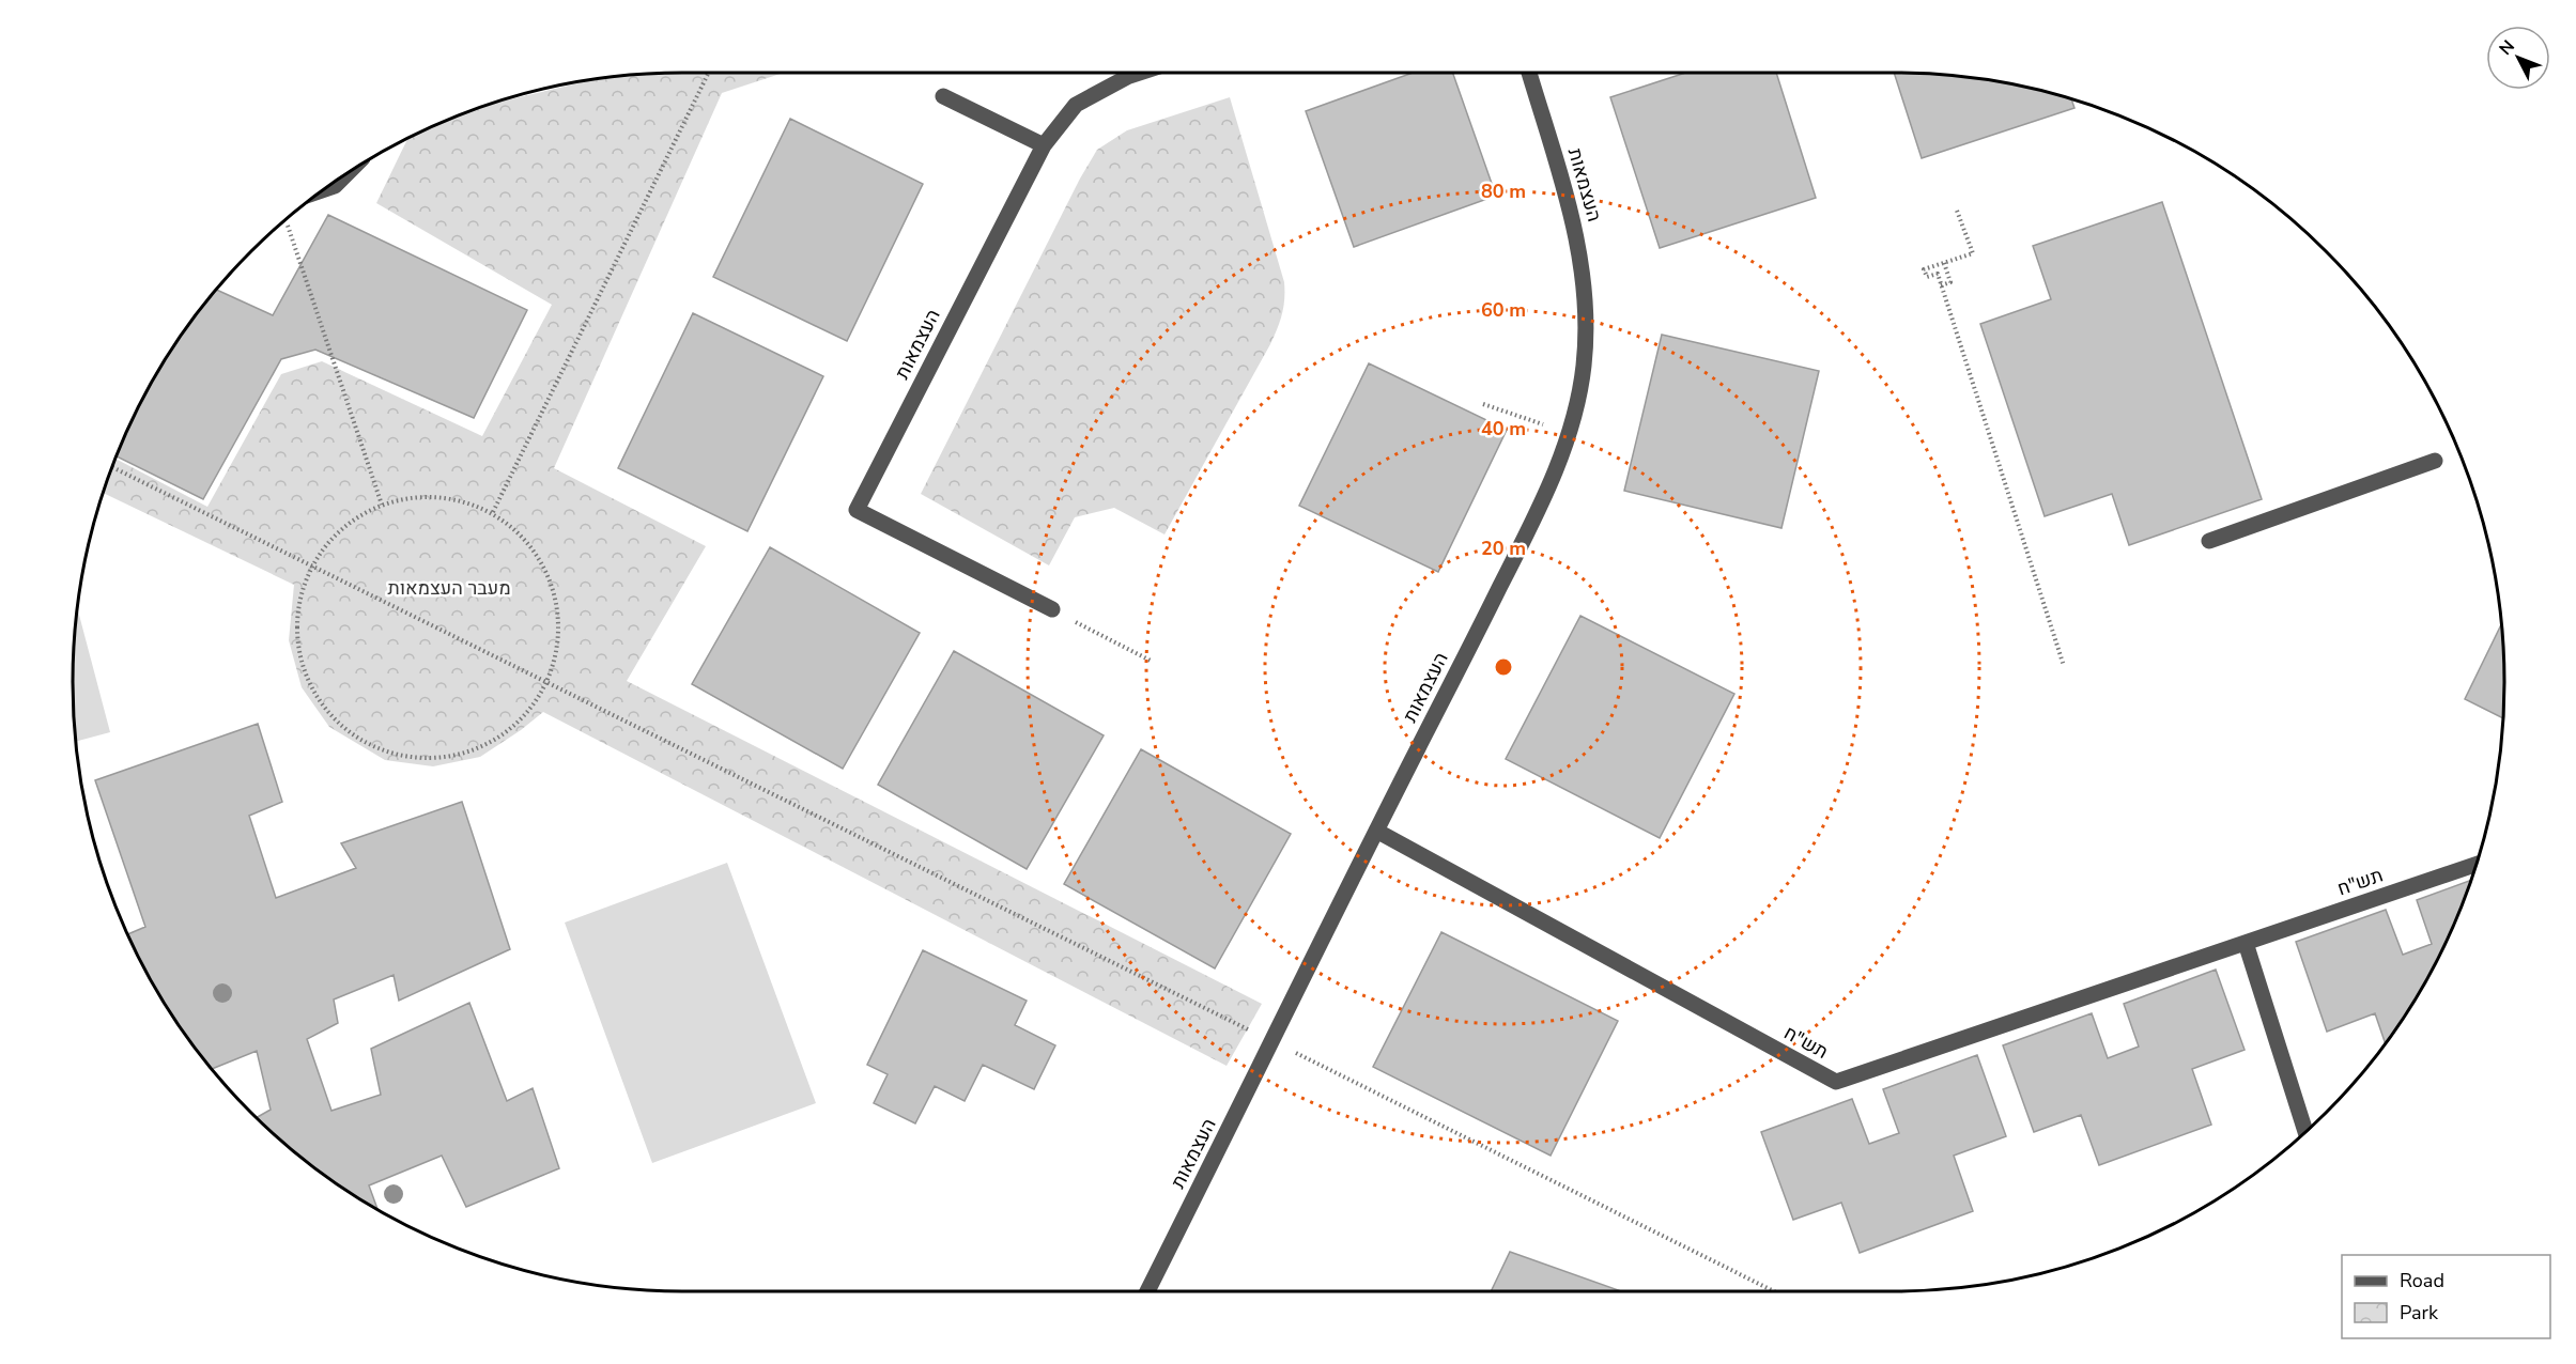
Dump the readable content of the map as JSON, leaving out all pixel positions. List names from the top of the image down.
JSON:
{
  "streets": {
    "street": ["העצמאות", "תש\"ח"]
  },
  "crossings": [
    ["העצמאות", "תש\"ח"]
  ],
  "parks": ["מעבר העצמאות"],
  "legend": ["Road", "Park"],
  "north": "top left",
  "rings": [
    "80 m",
    "60 m",
    "40 m",
    "20 m"
  ]
}
